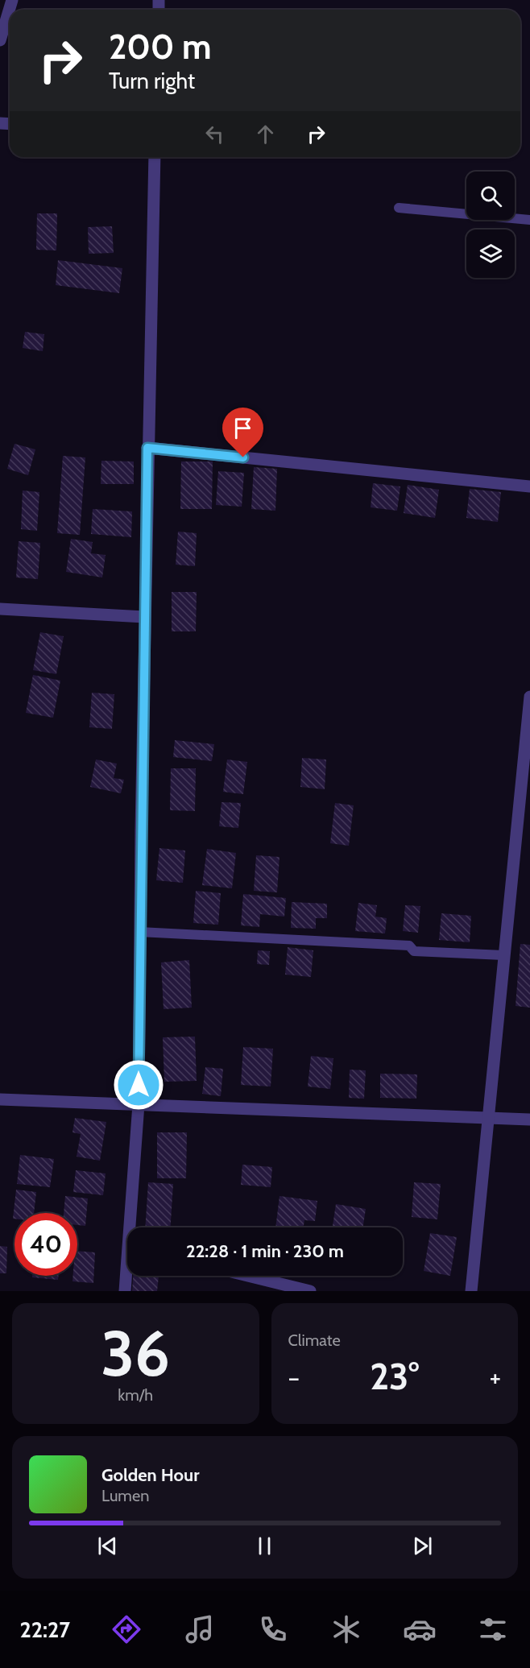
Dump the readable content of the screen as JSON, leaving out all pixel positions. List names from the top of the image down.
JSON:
{
  "page": {
    "turn": ["200 m", "Turn right"],
    "limit": "40",
    "trip": "22:28 · 1 min · 230 m",
    "tile": [
      ["36", "km/h"],
      "Climate"
    ],
    "heat": ["−", "23°", "+"],
    "song": ["Golden Hour", "Lumen"],
    "tabs": "22:27"
  }
}
